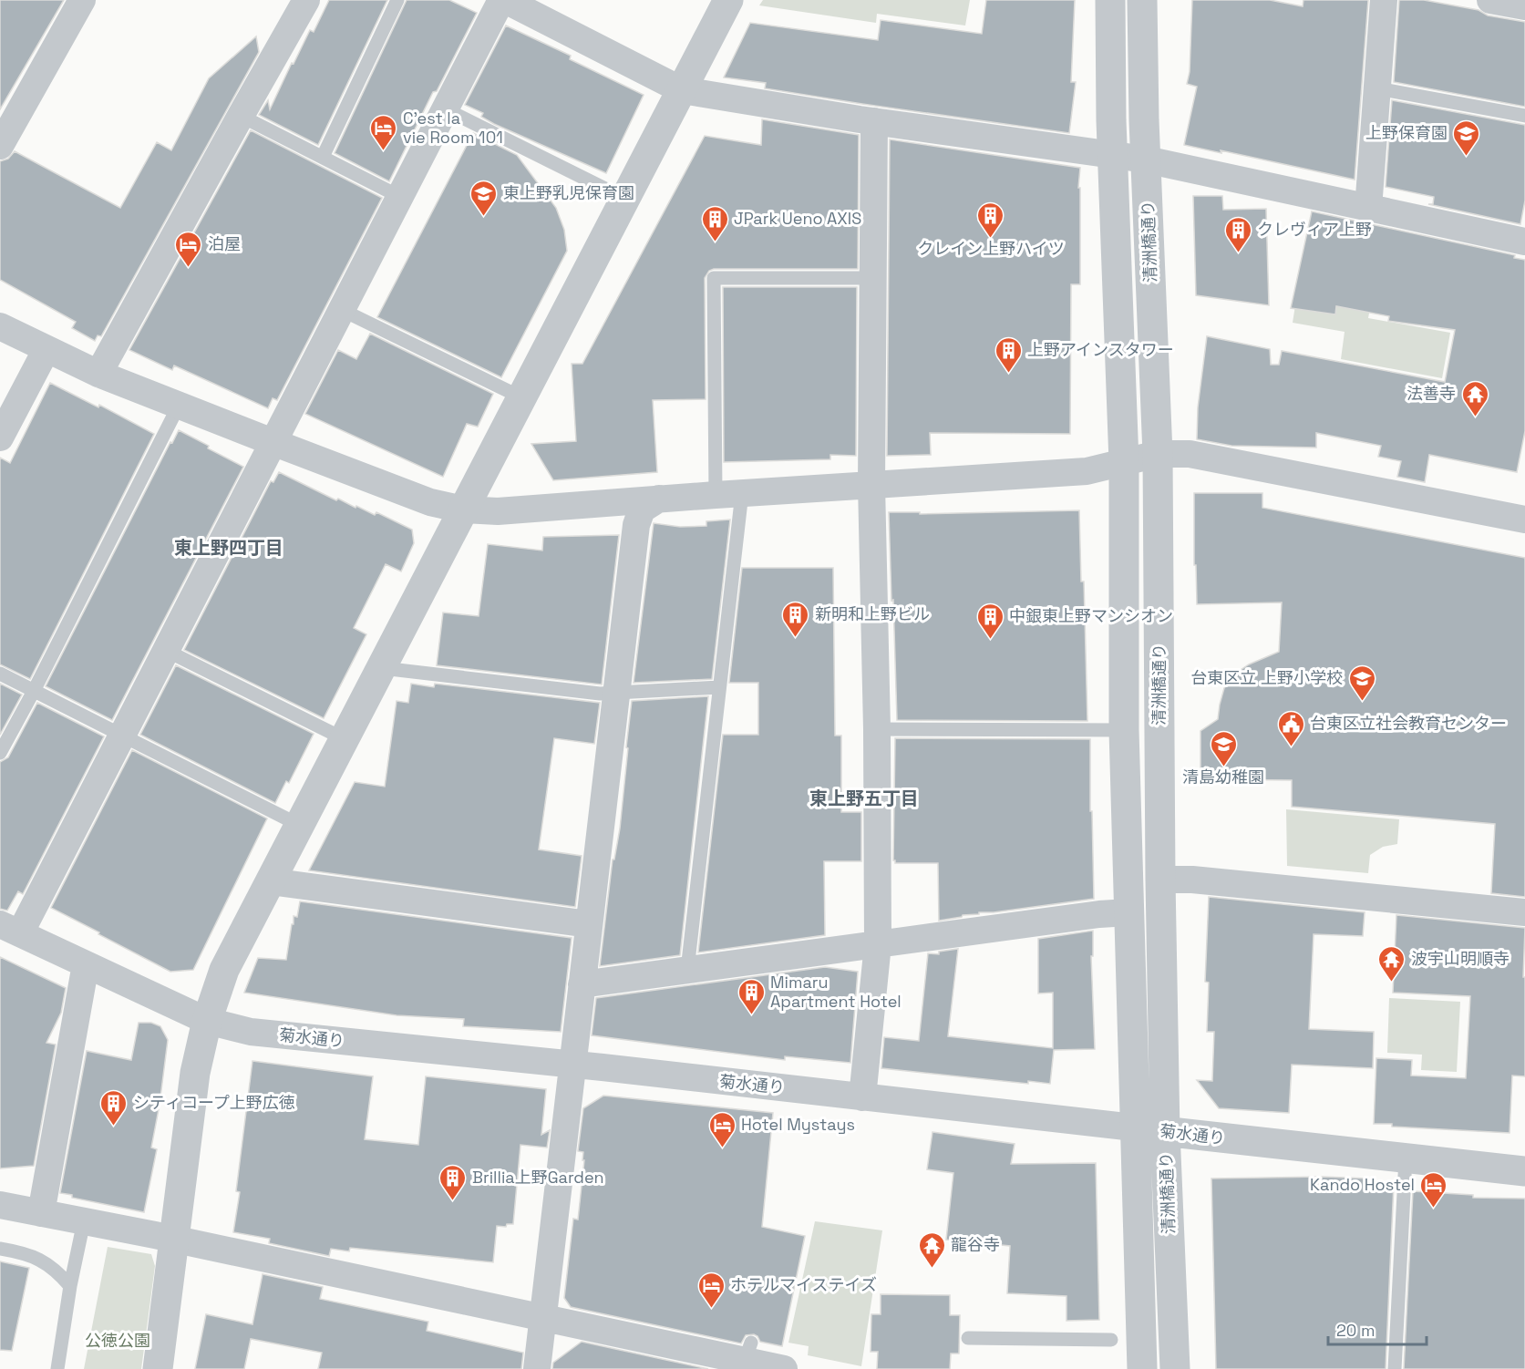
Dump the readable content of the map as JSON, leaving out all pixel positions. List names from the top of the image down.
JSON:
{
  "streets": {
    "street": ["清洲橋通り", "菊水通り"]
  },
  "crossings": [
    ["清洲橋通り", "菊水通り"]
  ],
  "districts": ["東上野四丁目", "東上野五丁目"],
  "parks": ["公徳公園"],
  "places": {
    "hotel": [
      "C’est la vie Room 101",
      "泊屋",
      "Hotel Mystays",
      "Kando Hostel",
      "ホテルマイステイズ"
    ],
    "school or university": [
      "上野保育園",
      "東上野乳児保育園",
      "台東区立 上野小学校",
      "清島幼稚園"
    ],
    "building": [
      "クレイン上野ハイツ",
      "JPark Ueno AXIS",
      "クレヴィア上野",
      "上野アインスタワー",
      "新明和上野ビル",
      "中銀東上野マンシオン",
      "Mimaru Apartment Hotel",
      "シティコープ上野広徳",
      "Brillia上野Garden"
    ],
    "temple": ["法善寺", "波宇山明順寺", "龍谷寺"],
    "public building": ["台東区立社会教育センター"]
  },
  "scale_bar": "20 m"
}
